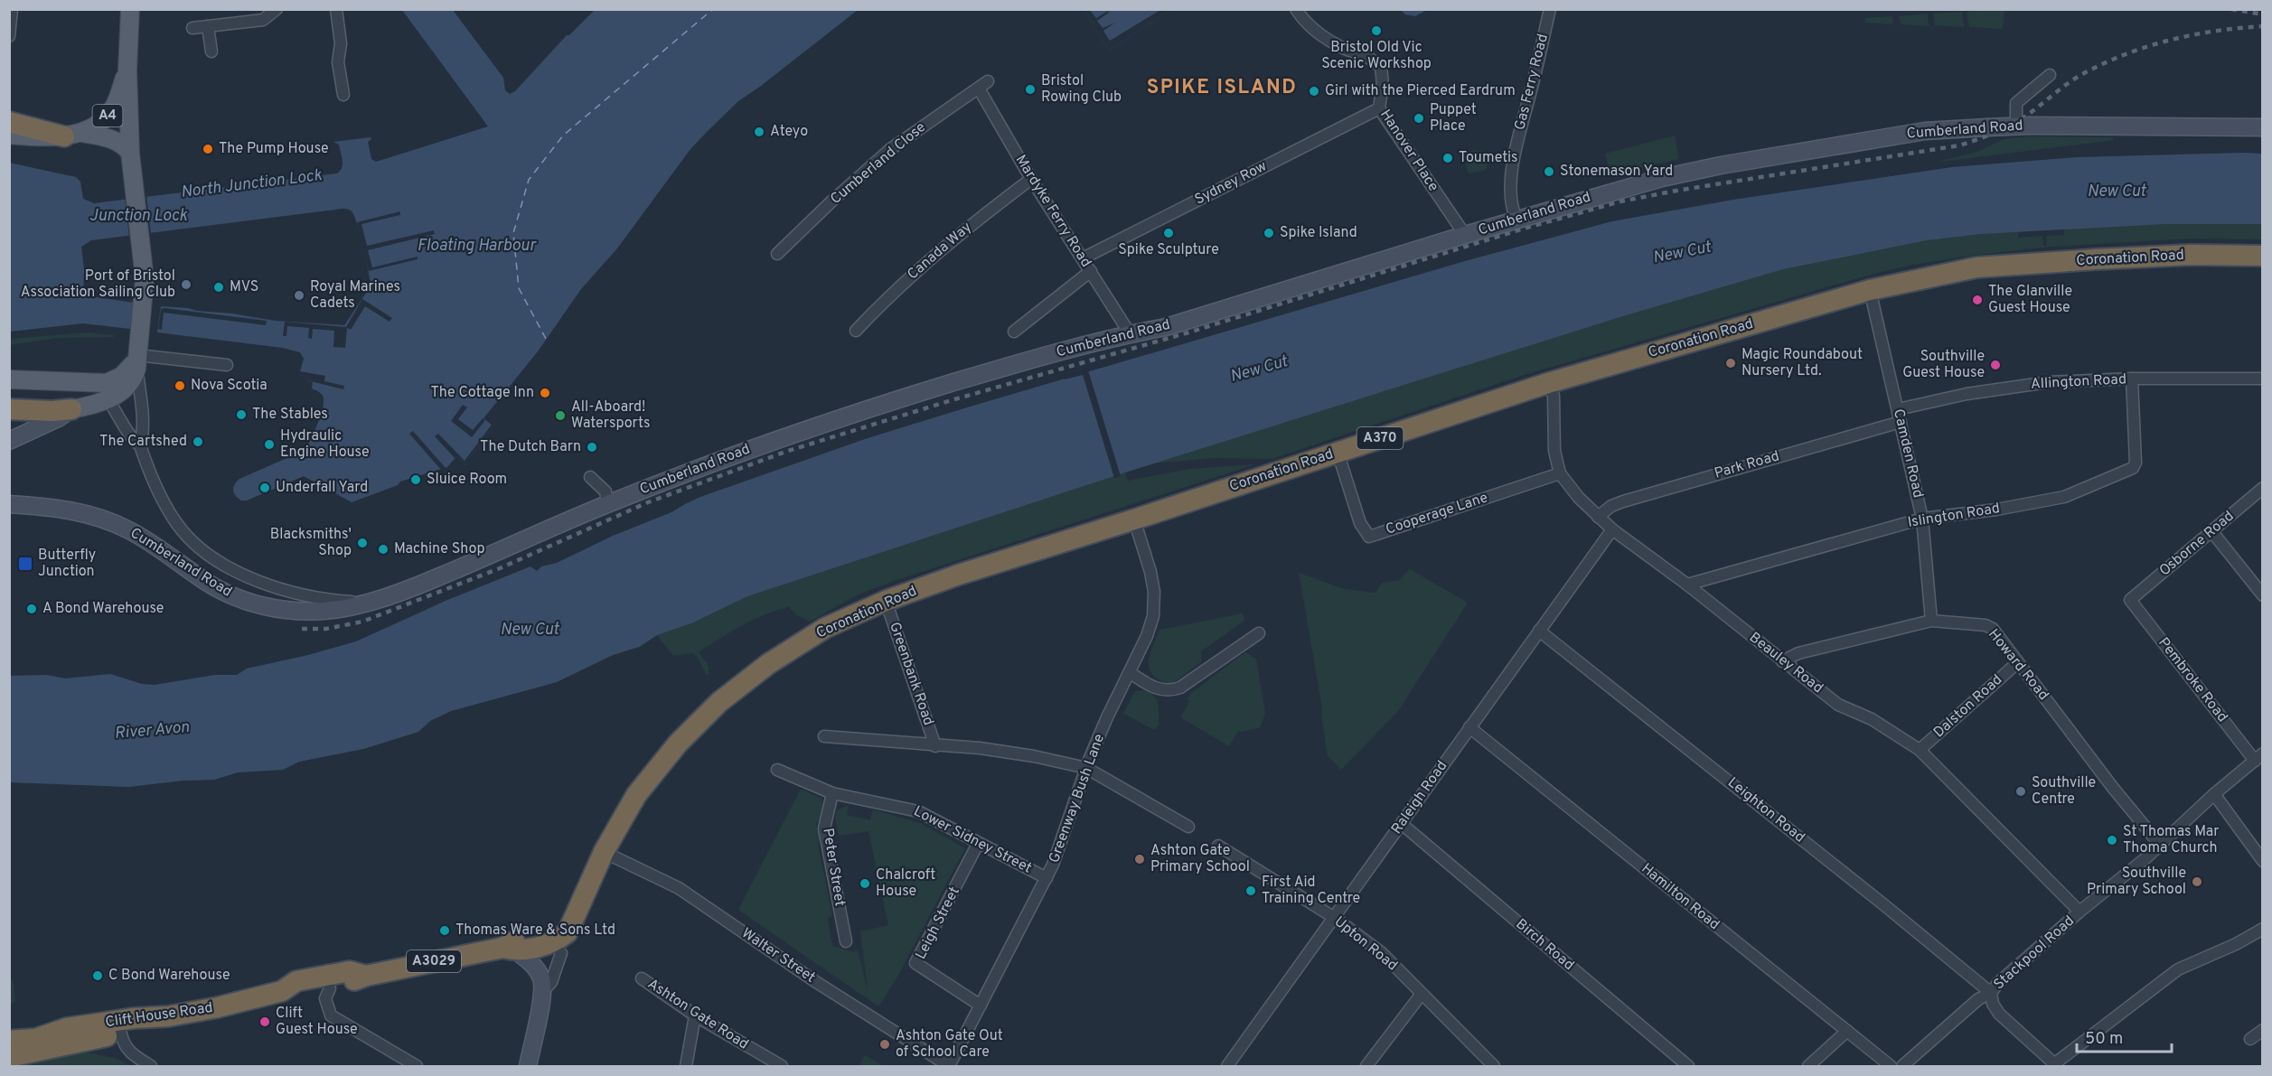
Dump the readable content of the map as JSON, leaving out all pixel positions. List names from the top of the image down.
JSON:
{
  "streets": {
    "highway": [
      "Coronation Road",
      "A370",
      "A3029",
      "Clift House Road"
    ],
    "main road": ["A4"],
    "street": [
      "Gas Ferry Road",
      "Cumberland Road",
      "Hanover Place",
      "Cumberland Close",
      "Sydney Row",
      "Mardyke Ferry Road",
      "Canada Way",
      "Allington Road",
      "Camden Road",
      "Park Road",
      "Cooperage Lane",
      "Islington Road",
      "Osborne Road",
      "Beauley Road",
      "Howard Road",
      "Greenbank Road",
      "Pembroke Road",
      "Dalston Road",
      "Raleigh Road",
      "Greenway Bush Lane",
      "Leighton Road",
      "Lower Sidney Street",
      "Peter Street",
      "Hamilton Road",
      "Leigh Street",
      "Upton Road",
      "Birch Road",
      "Stackpool Road",
      "Walter Street",
      "Ashton Gate Road"
    ]
  },
  "crossings": [
    ["Gas Ferry Road", "Cumberland Road"],
    ["Cumberland Road", "Hanover Place"],
    ["Cumberland Road", "Mardyke Ferry Road"],
    ["Hanover Place", "Sydney Row"],
    ["Cumberland Close", "Mardyke Ferry Road"],
    ["Sydney Row", "Mardyke Ferry Road"],
    ["Mardyke Ferry Road", "Canada Way"],
    ["Coronation Road", "Camden Road"],
    ["Coronation Road", "Cooperage Lane"],
    ["Coronation Road", "Beauley Road"],
    ["Coronation Road", "Greenbank Road"],
    ["Coronation Road", "Greenway Bush Lane"],
    ["Coronation Road", "Walter Street"],
    ["Coronation Road", "Clift House Road"],
    ["Allington Road", "Camden Road"],
    ["Allington Road", "Islington Road"],
    ["Camden Road", "Park Road"],
    ["Camden Road", "Islington Road"],
    ["Camden Road", "Howard Road"],
    ["Park Road", "Beauley Road"],
    ["Cooperage Lane", "Beauley Road"],
    ["Islington Road", "Beauley Road"],
    ["Osborne Road", "Pembroke Road"],
    ["Beauley Road", "Howard Road"],
    ["Beauley Road", "Dalston Road"],
    ["Beauley Road", "Raleigh Road"],
    ["Beauley Road", "Stackpool Road"],
    ["Howard Road", "Dalston Road"],
    ["Howard Road", "Stackpool Road"],
    ["Greenbank Road", "Greenway Bush Lane"],
    ["Pembroke Road", "Stackpool Road"],
    ["Raleigh Road", "Leighton Road"],
    ["Raleigh Road", "Hamilton Road"],
    ["Raleigh Road", "Upton Road"],
    ["Raleigh Road", "Birch Road"],
    ["Greenway Bush Lane", "Lower Sidney Street"],
    ["Greenway Bush Lane", "Leigh Street"],
    ["Greenway Bush Lane", "Walter Street"],
    ["Leighton Road", "Stackpool Road"],
    ["Lower Sidney Street", "Peter Street"],
    ["Lower Sidney Street", "Leigh Street"],
    ["A3029", "Clift House Road"]
  ],
  "districts": ["SPIKE ISLAND"],
  "water": [
    "North Junction Lock",
    "New Cut",
    "Junction Lock",
    "Floating Harbour",
    "River Avon"
  ],
  "places": {
    "other": [
      "Bristol Old Vic Scenic Workshop",
      "Bristol Rowing Club",
      "Girl with the Pierced Eardrum",
      "Puppet Place",
      "Ateyo",
      "The Pump House",
      "Toumetis",
      "Stonemason Yard",
      "Spike Sculpture",
      "Spike Island",
      "Port of Bristol Association Sailing Club",
      "MVS",
      "Royal Marines Cadets",
      "The Glanville Guest House",
      "Magic Roundabout Nursery Ltd.",
      "Southville Guest House",
      "Nova Scotia",
      "The Cottage Inn",
      "The Stables",
      "All-Aboard! Watersports",
      "The Cartshed",
      "Hydraulic Engine House",
      "The Dutch Barn",
      "Sluice Room",
      "Underfall Yard",
      "Blacksmiths' Shop",
      "Machine Shop",
      "A Bond Warehouse",
      "Southville Centre",
      "St Thomas Mar Thoma Church",
      "Ashton Gate Primary School",
      "Southville Primary School",
      "Chalcroft House",
      "First Aid Training Centre",
      "Thomas Ware & Sons Ltd",
      "C Bond Warehouse",
      "Clift Guest House",
      "Ashton Gate Out of School Care"
    ],
    "transit": ["Butterfly Junction"]
  },
  "scale_bar": "50 m"
}
